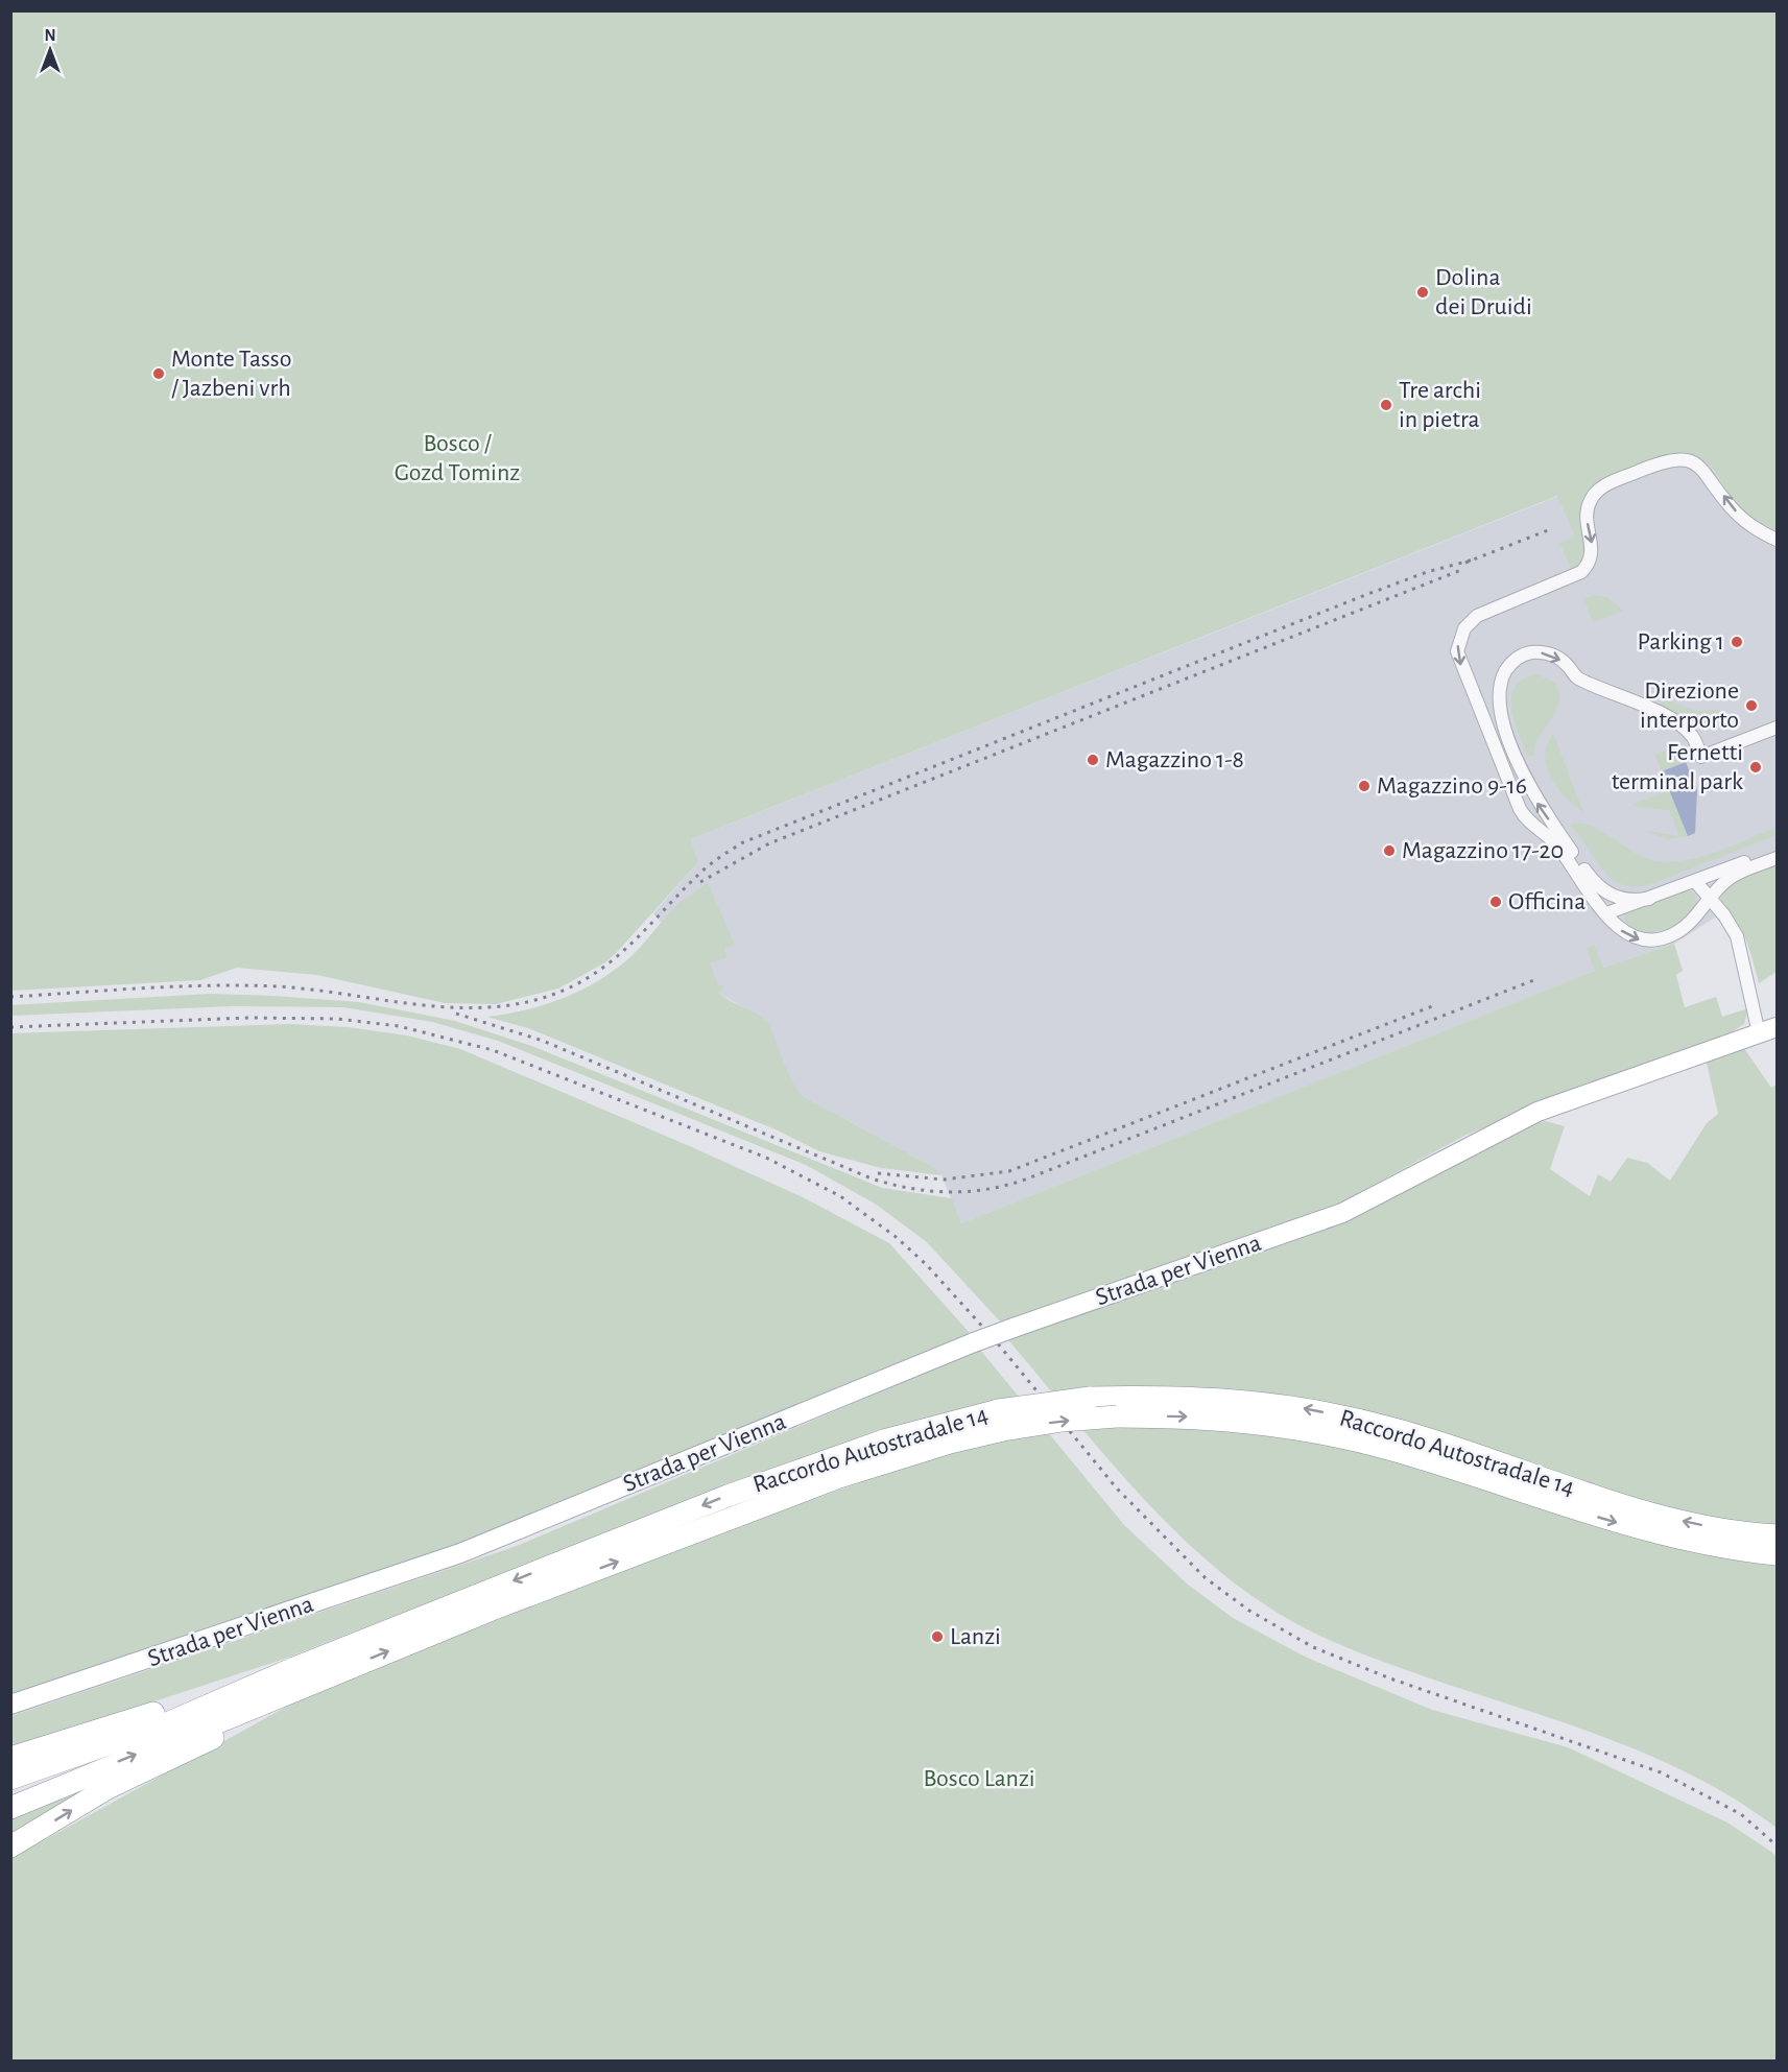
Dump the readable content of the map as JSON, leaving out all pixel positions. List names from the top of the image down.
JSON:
{
  "streets": {
    "highway": ["Raccordo Autostradale 14"],
    "main road": ["Strada per Vienna"]
  },
  "parks": ["Bosco / Gozd Tominz", "Bosco Lanzi"],
  "places": [
    "Dolina dei Druidi",
    "Monte Tasso / Jazbeni vrh",
    "Tre archi in pietra",
    "Parking 1",
    "Direzione interporto",
    "Magazzino 1-8",
    "Fernetti terminal park",
    "Magazzino 9-16",
    "Magazzino 17-20",
    "Officina",
    "Lanzi"
  ],
  "north": "top"
}
